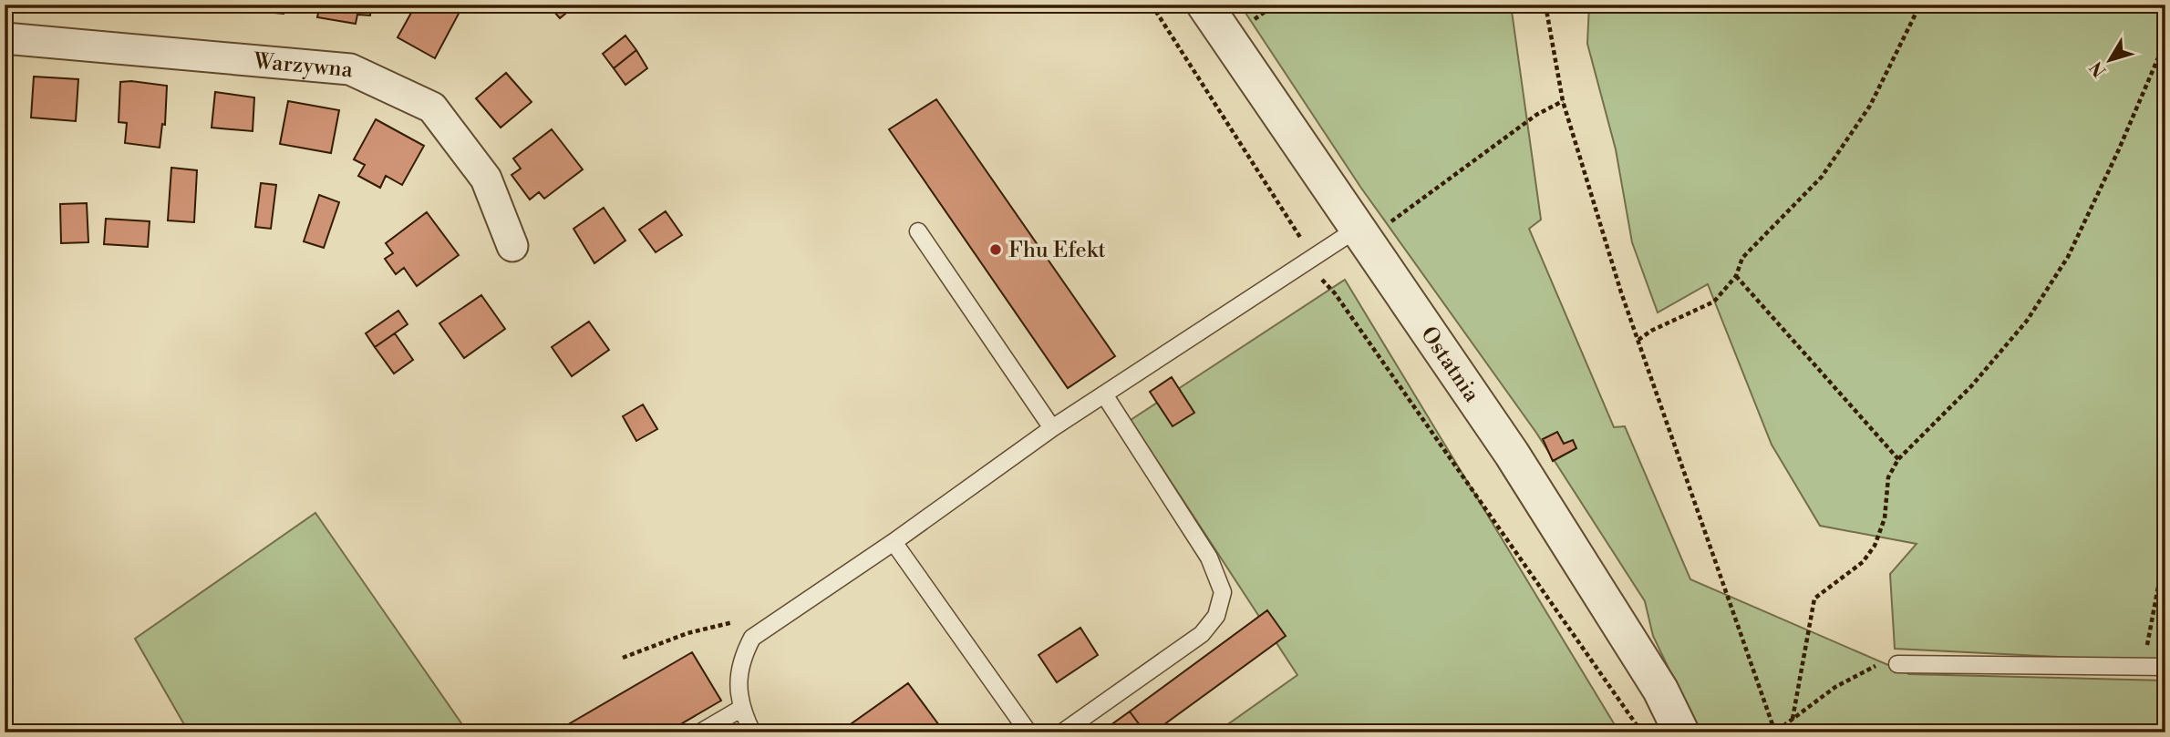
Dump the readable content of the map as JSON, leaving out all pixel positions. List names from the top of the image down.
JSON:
{
  "streets": {
    "street": ["Warzywna", "Ostatnia"]
  },
  "places": ["Fhu Efekt"],
  "north": "bottom left"
}
